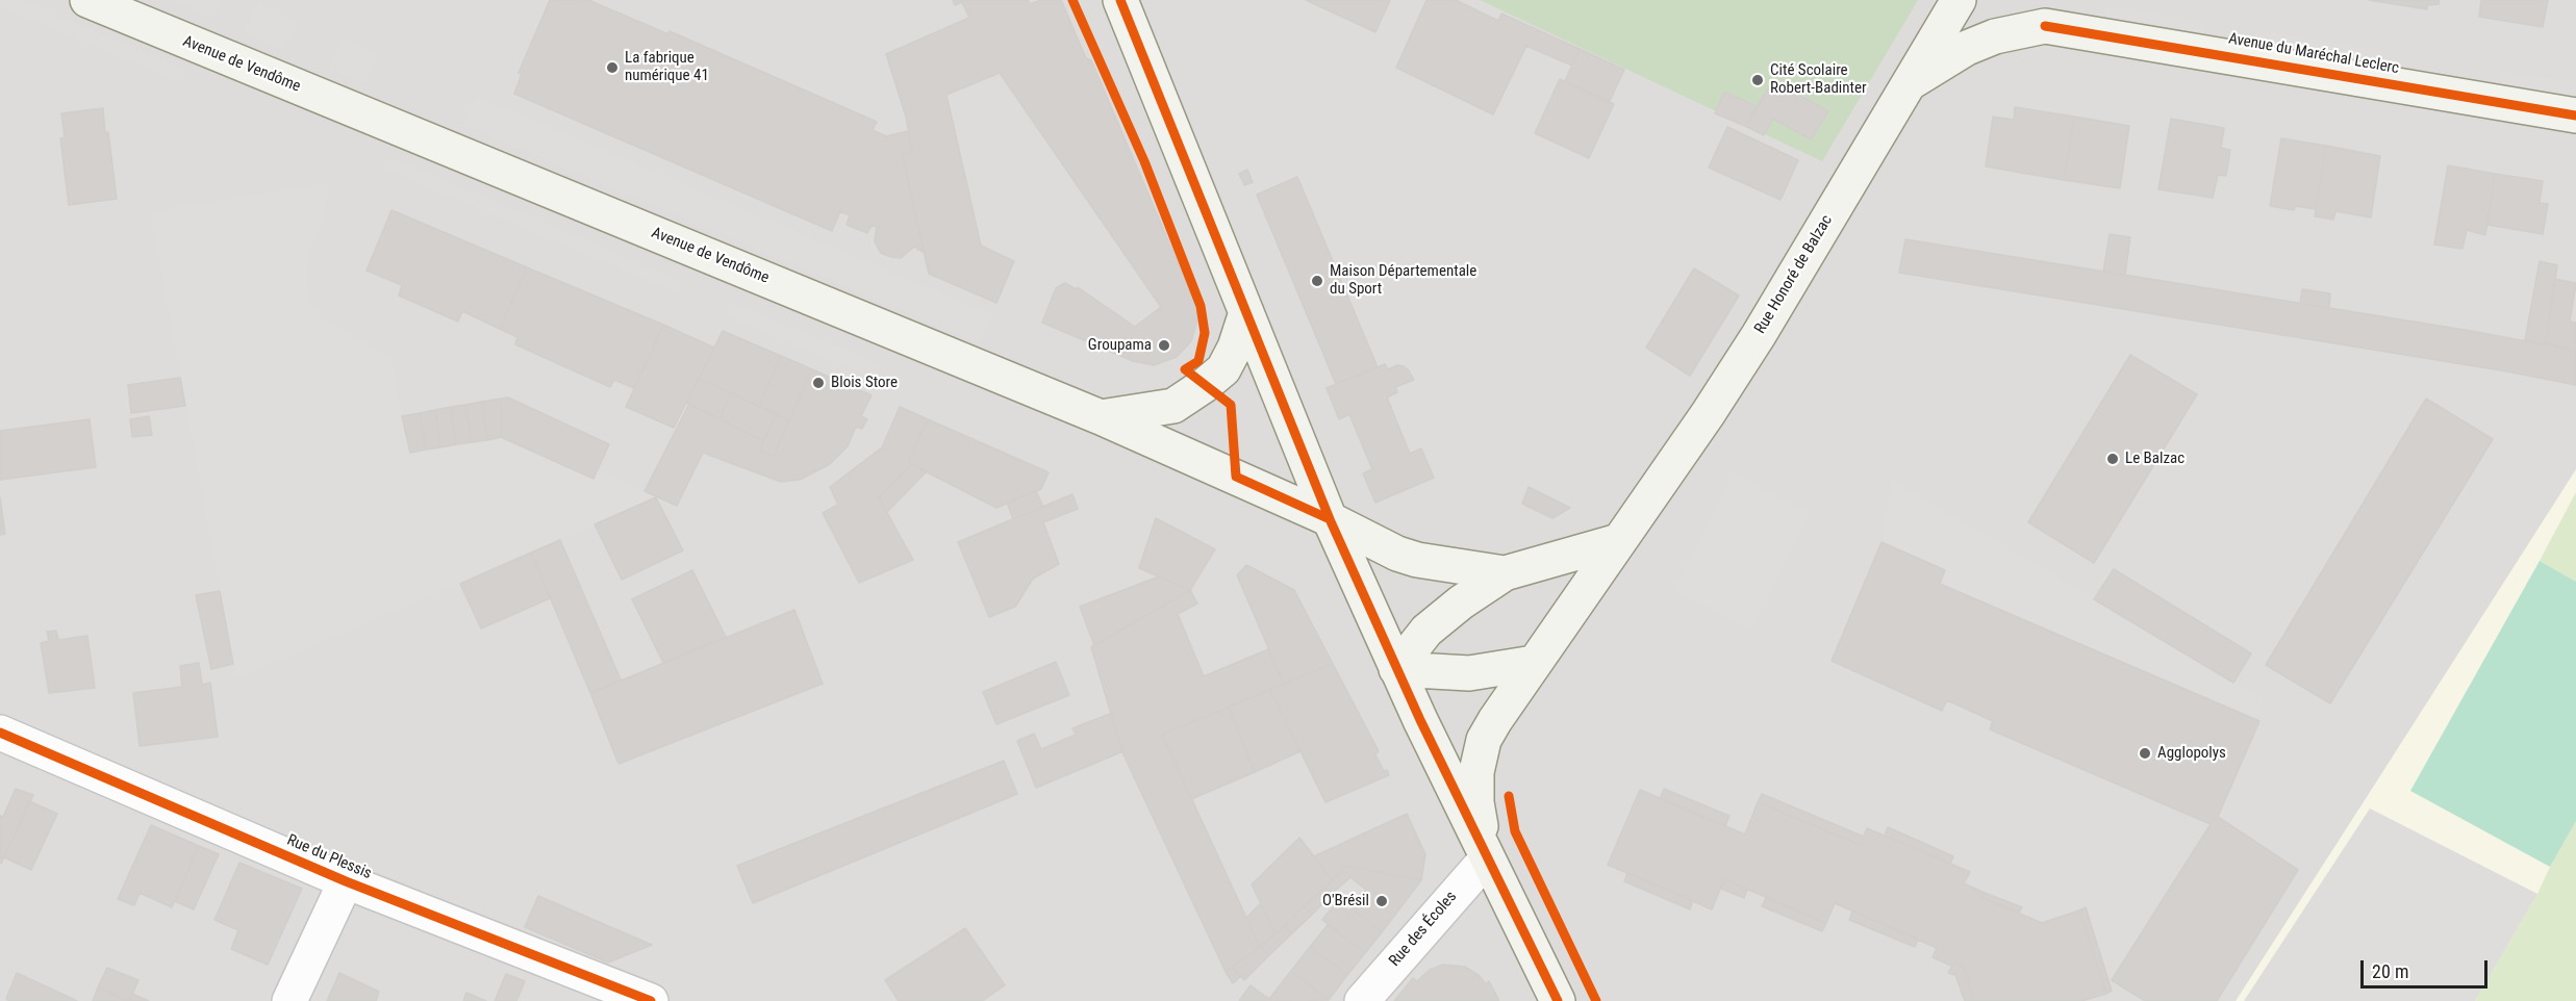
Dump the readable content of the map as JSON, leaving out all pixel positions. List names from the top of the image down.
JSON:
{
  "streets": {
    "main road": ["Avenue du Maréchal Leclerc", "Avenue de Vendôme", "Rue Honoré de Balzac"],
    "street": ["Rue du Plessis", "Rue des Écoles"]
  },
  "crossings": [
    ["Avenue du Maréchal Leclerc", "Rue Honoré de Balzac"],
    ["Rue Honoré de Balzac", "Rue des Écoles"]
  ],
  "places": [
    "La fabrique numérique 41",
    "Cité Scolaire Robert-Badinter",
    "Maison Départementale du Sport",
    "Groupama",
    "Blois Store",
    "Le Balzac",
    "Agglopolys",
    "O'Brésil"
  ],
  "scale_bar": "20 m"
}
